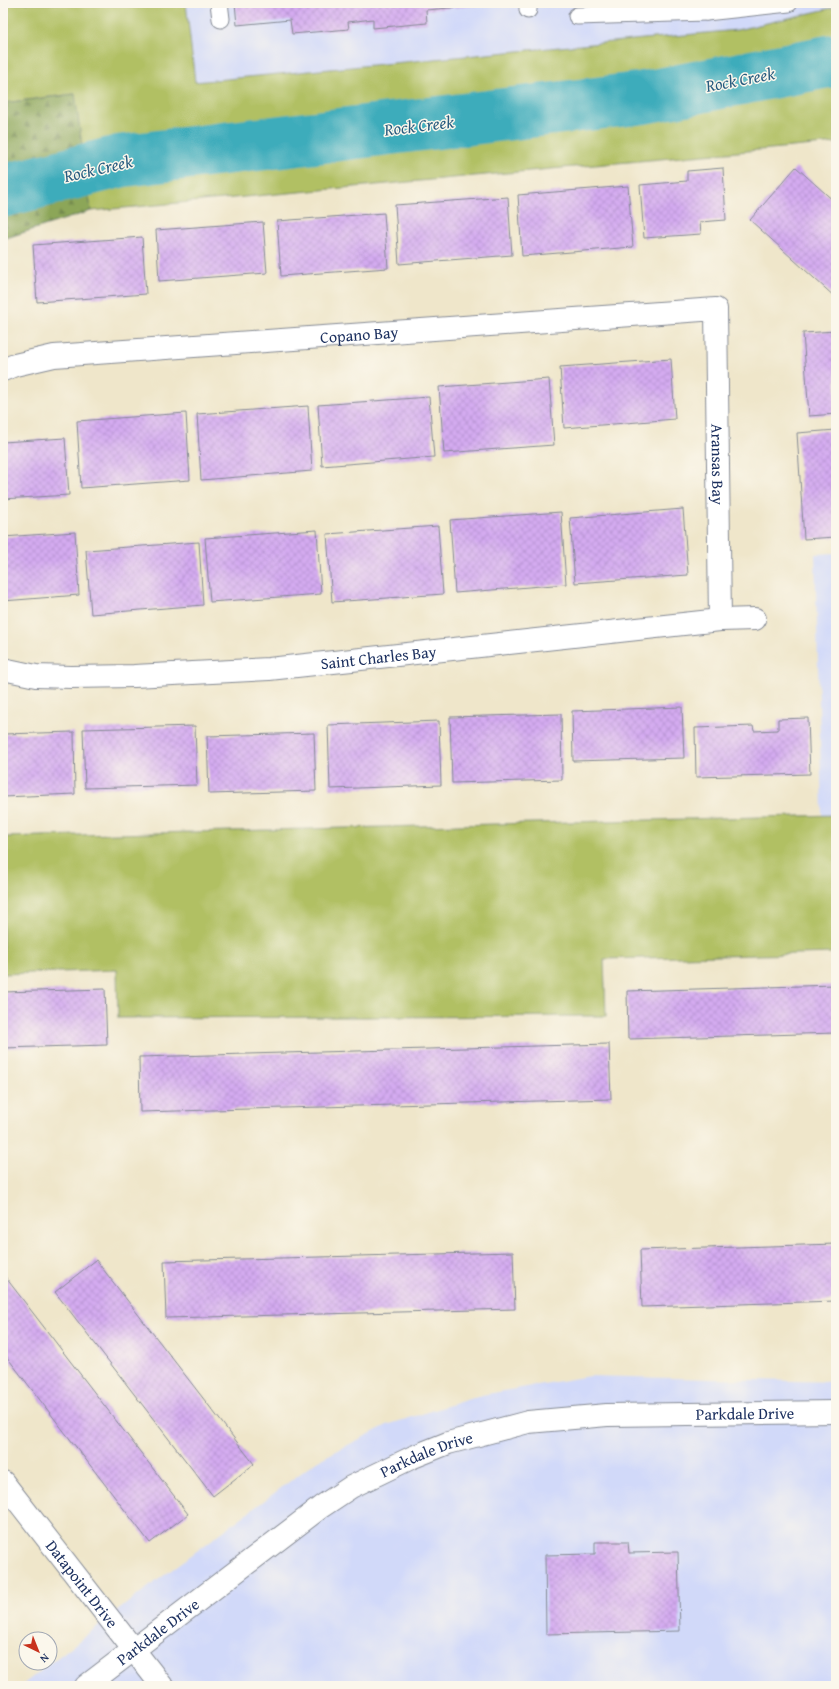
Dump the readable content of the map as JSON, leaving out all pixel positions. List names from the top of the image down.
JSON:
{
  "streets": {
    "street": [
      "Copano Bay",
      "Aransas Bay",
      "Saint Charles Bay",
      "Parkdale Drive",
      "Datapoint Drive"
    ]
  },
  "crossings": [
    ["Copano Bay", "Aransas Bay"],
    ["Aransas Bay", "Saint Charles Bay"],
    ["Parkdale Drive", "Datapoint Drive"]
  ],
  "water": ["Rock Creek"],
  "north": "bottom right"
}
